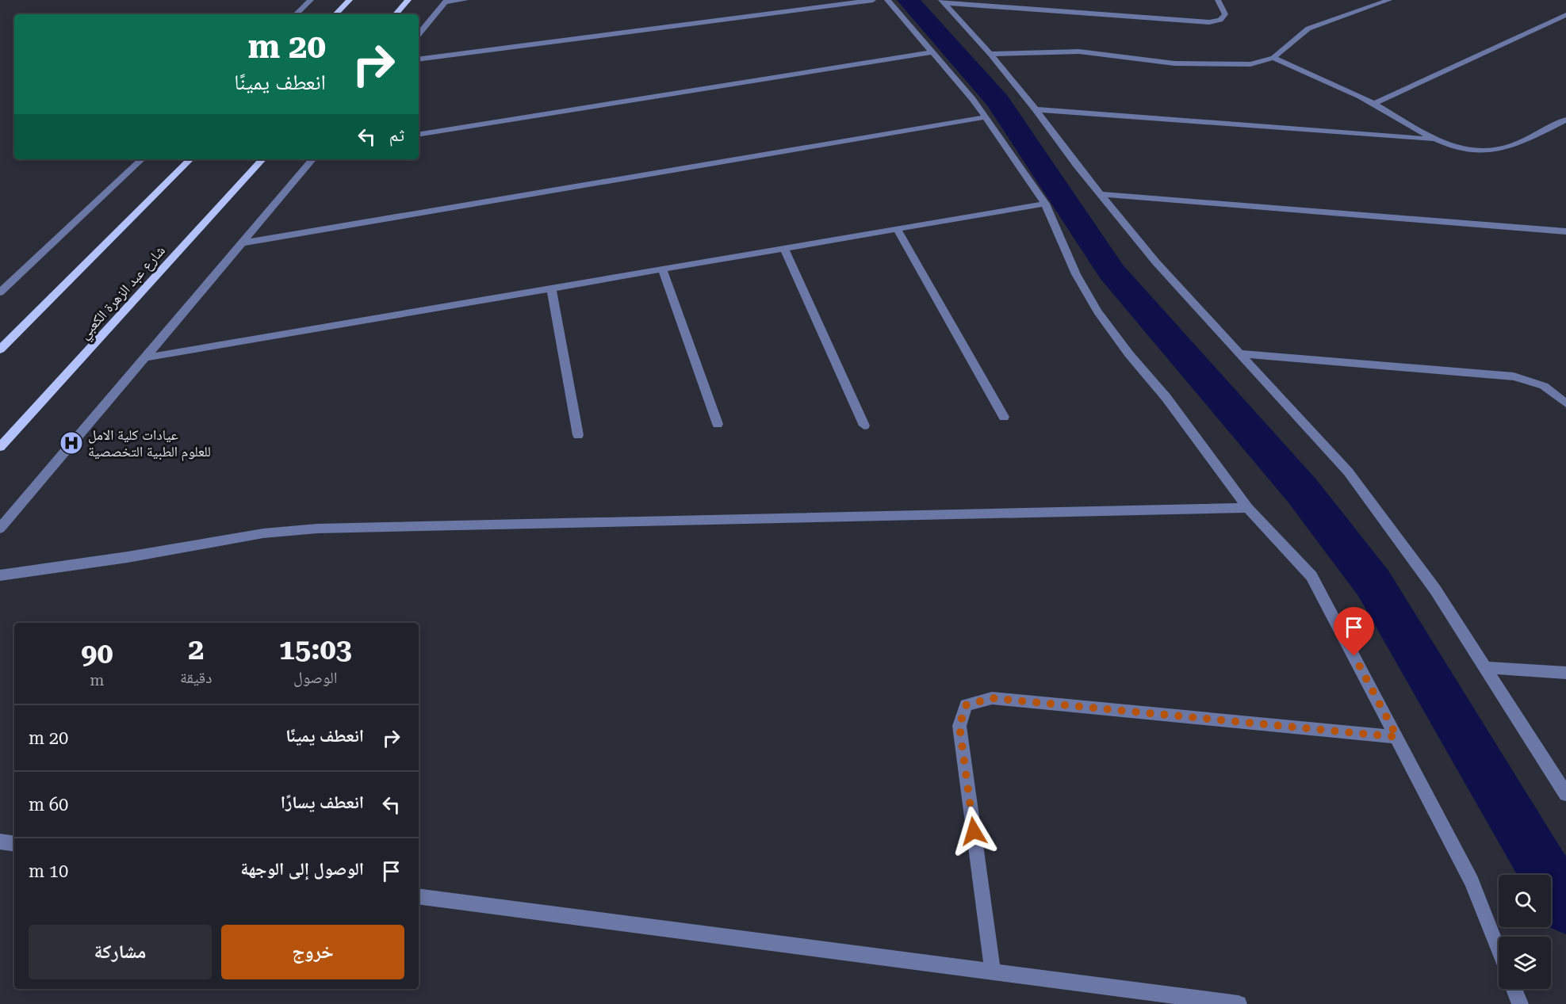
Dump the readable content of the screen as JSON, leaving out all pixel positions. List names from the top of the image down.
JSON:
{
  "streets": {
    "main road": ["شارع عبد الزهرة الكعبي"]
  },
  "places": {
    "hospital": ["عيادات كلية الامل للعلوم الطبية التخصصية"]
  },
  "page": {
    "turn": ["20 m", "انعطف يمينًا"],
    "then": "ثم",
    "eta": [
      "15:03",
      "الوصول",
      "2",
      "دقيقة",
      "90",
      "m"
    ],
    "list": [
      {
        "name": "انعطف يمينًا",
        "value": "20 m"
      },
      {
        "name": "انعطف يسارًا",
        "value": "60 m"
      },
      {
        "name": "الوصول إلى الوجهة",
        "value": "10 m"
      }
    ],
    "buttons": ["خروج", "مشاركة"]
  }
}
